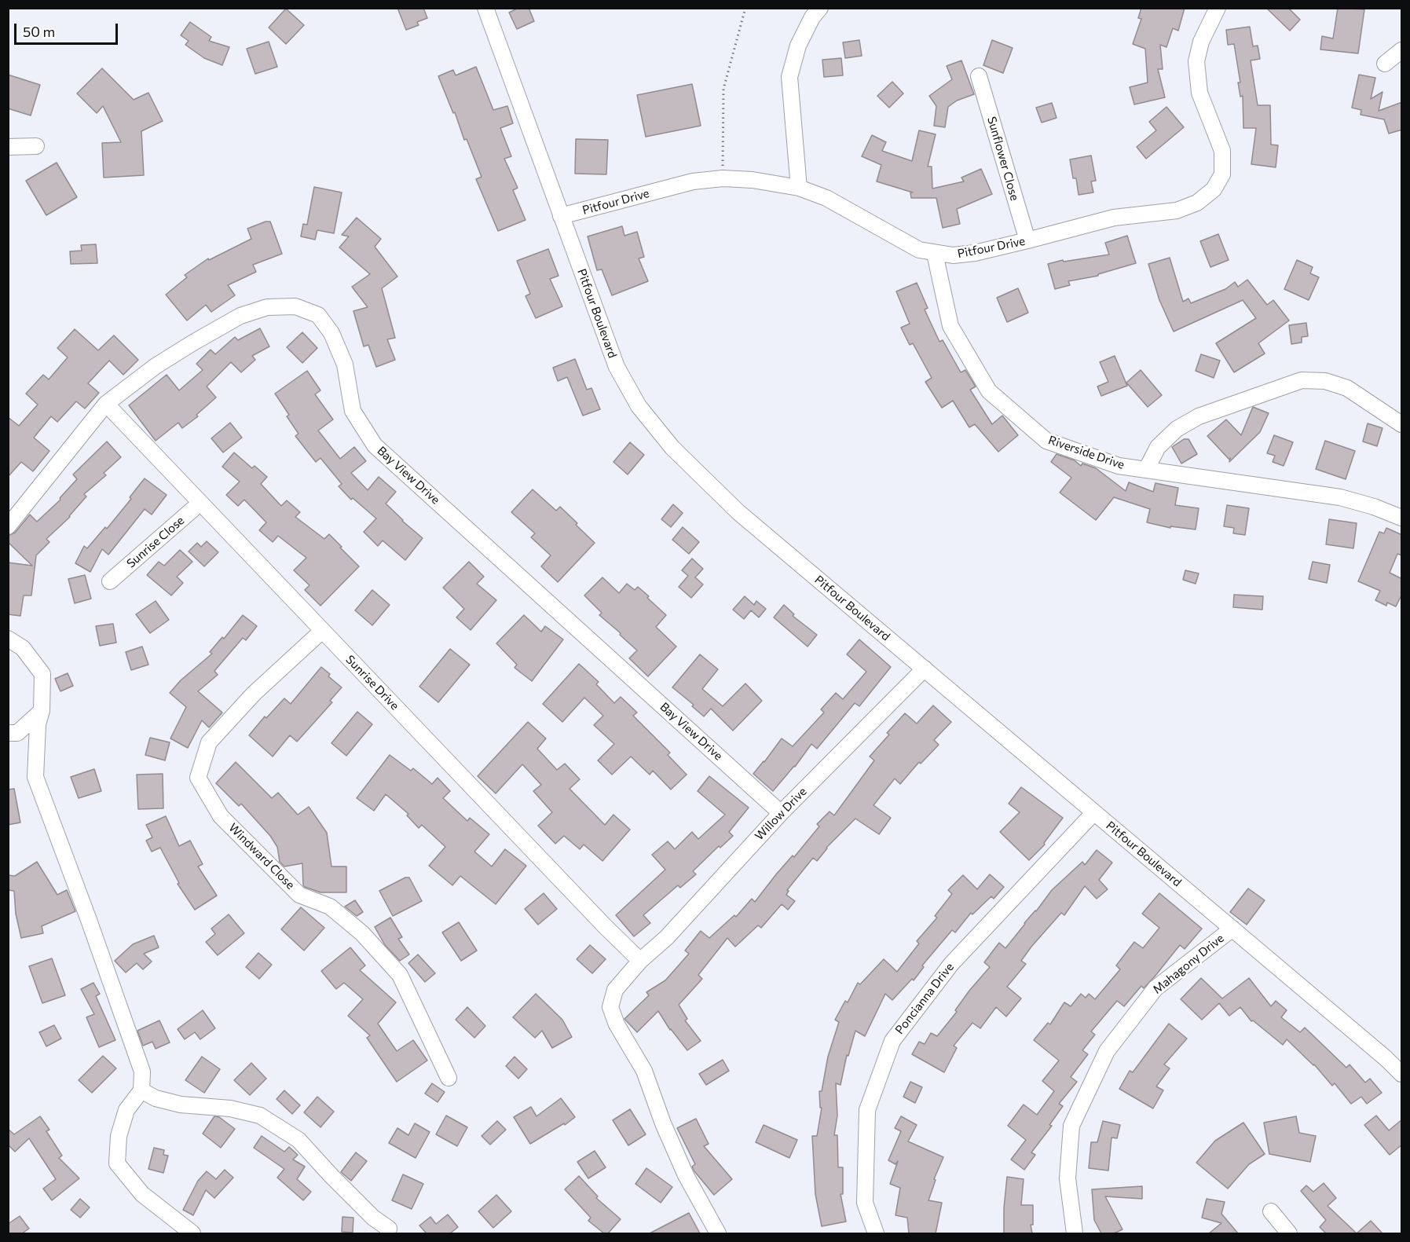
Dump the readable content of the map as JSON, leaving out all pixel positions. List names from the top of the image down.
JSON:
{
  "streets": {
    "street": [
      "Sunflower Close",
      "Pitfour Drive",
      "Pitfour Boulevard",
      "Riverside Drive",
      "Bay View Drive",
      "Sunrise Close",
      "Sunrise Drive",
      "Willow Drive",
      "Windward Close",
      "Mahagony Drive",
      "Poncianna Drive"
    ]
  },
  "crossings": [
    ["Sunflower Close", "Pitfour Drive"],
    ["Pitfour Drive", "Pitfour Boulevard"],
    ["Pitfour Drive", "Riverside Drive"],
    ["Pitfour Boulevard", "Willow Drive"],
    ["Pitfour Boulevard", "Mahagony Drive"],
    ["Pitfour Boulevard", "Poncianna Drive"],
    ["Bay View Drive", "Sunrise Drive"],
    ["Bay View Drive", "Willow Drive"],
    ["Sunrise Close", "Sunrise Drive"],
    ["Sunrise Drive", "Willow Drive"],
    ["Sunrise Drive", "Windward Close"]
  ],
  "scale_bar": "50 m"
}
